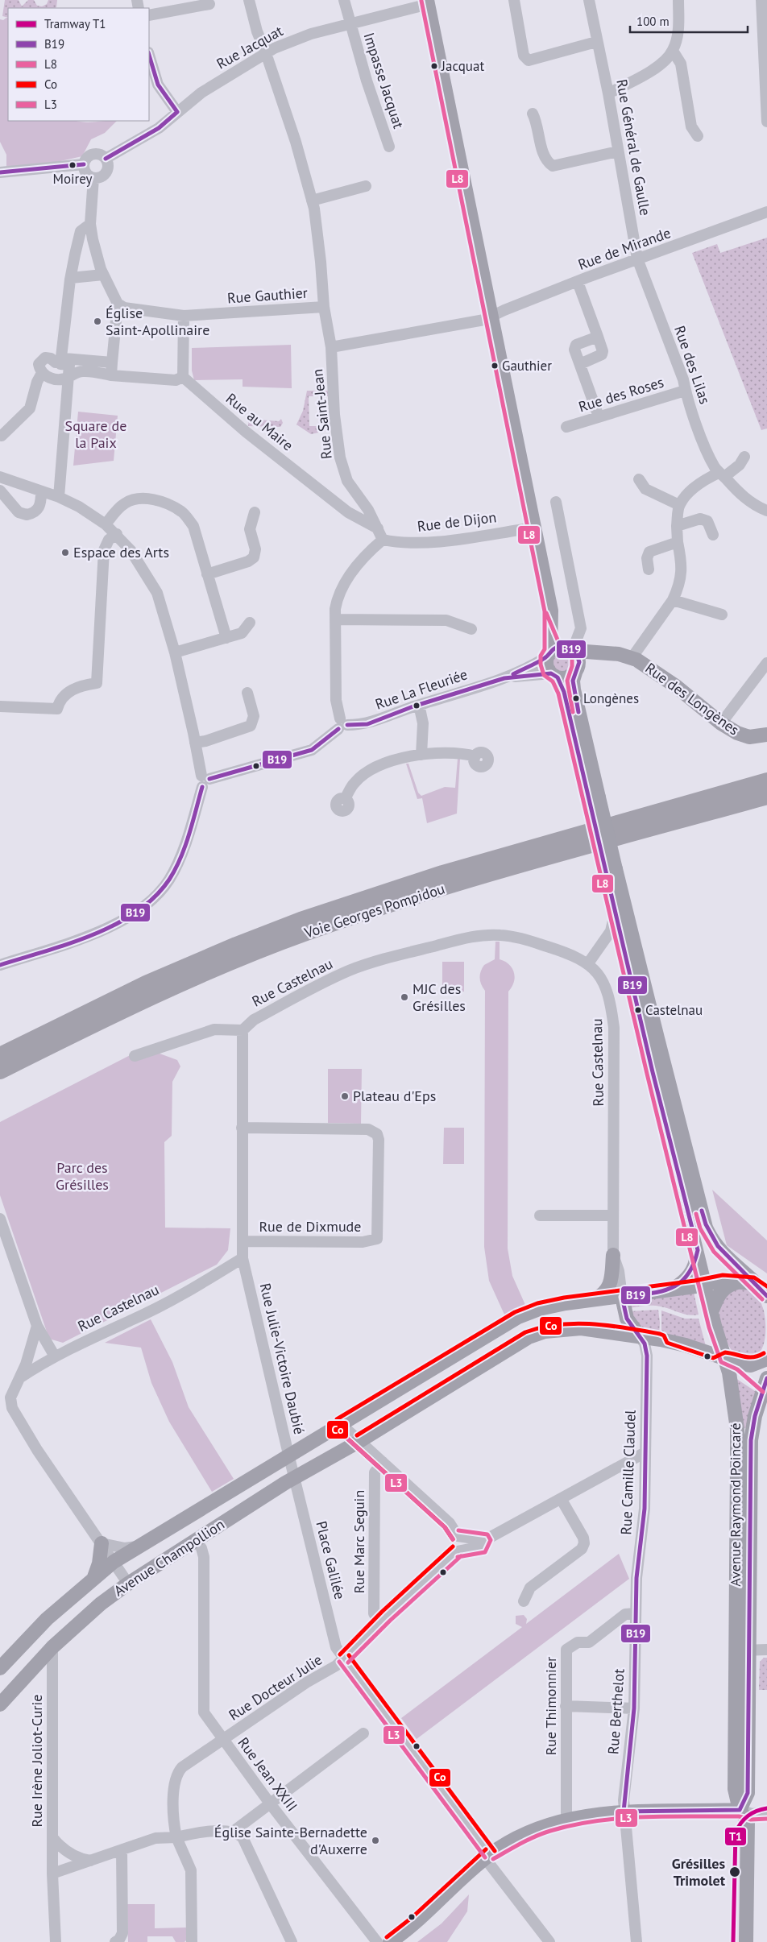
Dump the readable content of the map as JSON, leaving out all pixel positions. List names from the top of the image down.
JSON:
{
  "streets": {
    "highway": ["Voie Georges Pompidou"],
    "main road": ["Rue des Longènes", "Avenue Raymond Poincaré", "Avenue Champollion"],
    "street": [
      "Rue Jacquat",
      "Impasse Jacquat",
      "Rue Général de Gaulle",
      "Rue de Mirande",
      "Rue Gauthier",
      "Rue des Lilas",
      "Rue des Roses",
      "Rue Saint-Jean",
      "Rue au Maire",
      "Rue de Dijon",
      "Rue La Fleuriée",
      "Rue Castelnau",
      "Rue de Dixmude",
      "Rue Julie-Victoire Daubié",
      "Rue Camille Claudel",
      "Rue Marc Seguin",
      "Place Galilée",
      "Rue Docteur Julie",
      "Rue Thimonnier",
      "Rue Berthelot",
      "Rue Irène Joliot-Curie",
      "Rue Jean XXIII"
    ]
  },
  "crossings": [
    ["Rue Jacquat", "Impasse Jacquat"],
    ["Rue Général de Gaulle", "Rue de Mirande"],
    ["Rue Général de Gaulle", "Rue des Lilas"],
    ["Rue de Mirande", "Rue des Lilas"],
    ["Rue Gauthier", "Rue Saint-Jean"],
    ["Rue des Lilas", "Rue des Roses"],
    ["Rue Saint-Jean", "Rue au Maire"],
    ["Rue Saint-Jean", "Rue de Dijon"],
    ["Rue La Fleuriée", "Rue des Longènes"],
    ["Rue Castelnau", "Rue Julie-Victoire Daubié"],
    ["Rue Castelnau", "Avenue Champollion"],
    ["Rue Julie-Victoire Daubié", "Avenue Champollion"],
    ["Rue Julie-Victoire Daubié", "Place Galilée"],
    ["Rue Camille Claudel", "Avenue Champollion"],
    ["Rue Camille Claudel", "Rue Thimonnier"],
    ["Rue Camille Claudel", "Rue Berthelot"],
    ["Avenue Raymond Poincaré", "Avenue Champollion"],
    ["Rue Marc Seguin", "Rue Docteur Julie"],
    ["Avenue Champollion", "Place Galilée"],
    ["Avenue Champollion", "Rue Irène Joliot-Curie"],
    ["Avenue Champollion", "Rue Jean XXIII"],
    ["Place Galilée", "Rue Docteur Julie"],
    ["Rue Docteur Julie", "Rue Jean XXIII"],
    ["Rue Thimonnier", "Rue Berthelot"]
  ],
  "parks": ["Square de la Paix", "Parc des Grésilles"],
  "places": [
    "Jacquat",
    "Moirey",
    "Église Saint-Apollinaire",
    "Gauthier",
    "Espace des Arts",
    "Longènes",
    "MJC des Grésilles",
    "Castelnau",
    "Plateau d'Eps",
    "Église Sainte-Bernadette d'Auxerre",
    "Grésilles Trimolet"
  ],
  "lines": [
    "transit line L8",
    "transit line B19",
    "transit line Co",
    "transit line L3",
    "tram line T1"
  ],
  "legend": [
    "Tramway T1",
    "B19",
    "L8",
    "Co",
    "L3"
  ],
  "scale_bar": "100 m"
}
